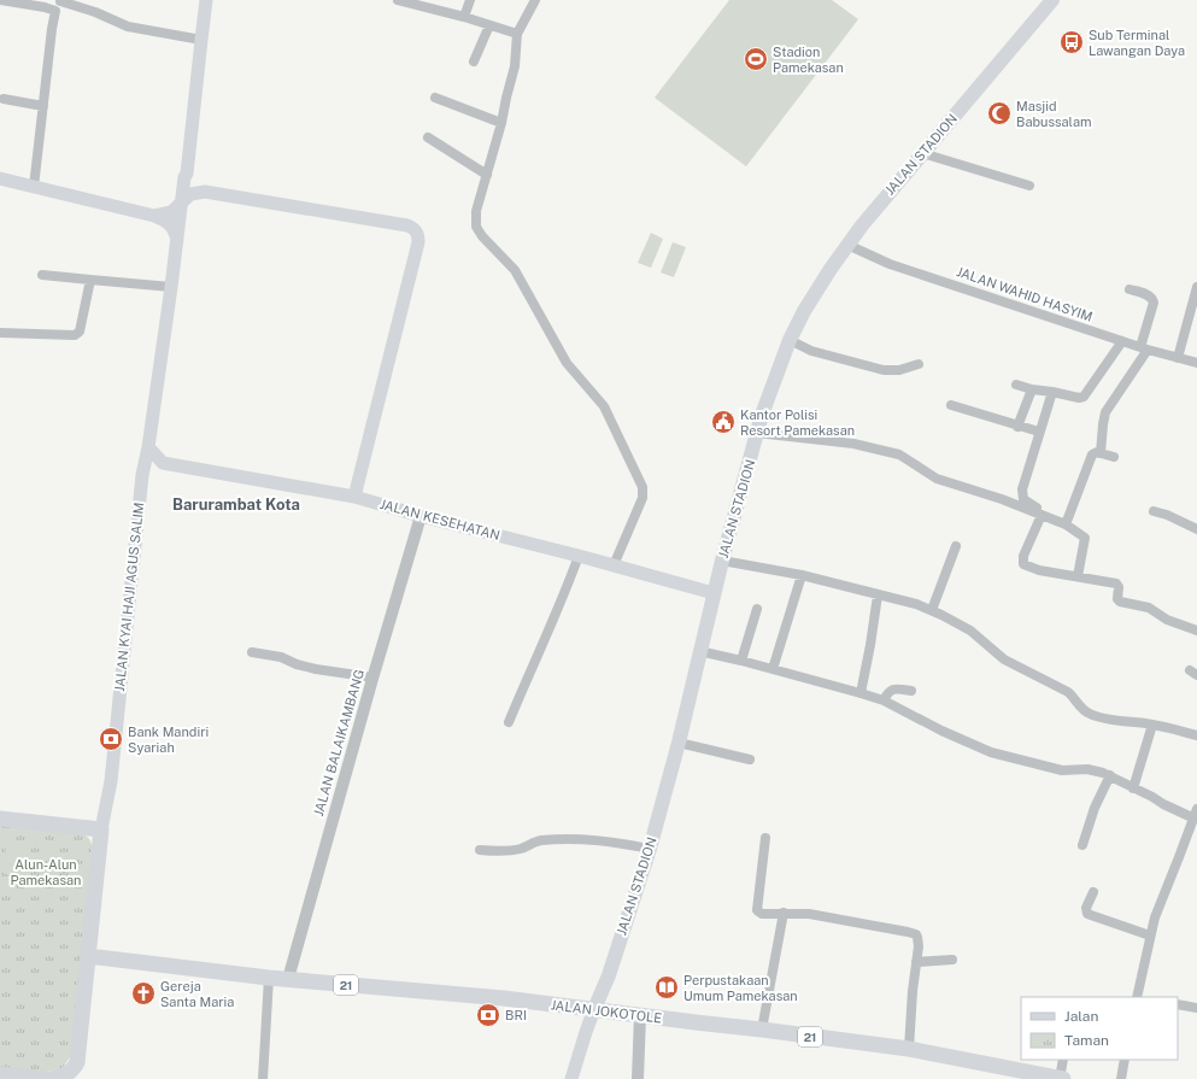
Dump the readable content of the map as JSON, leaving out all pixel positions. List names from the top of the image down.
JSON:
{
  "streets": {
    "highway": ["JALAN KYAI HAJI AGUS SALIM", "21", "JALAN JOKOTOLE"],
    "main road": ["JALAN STADION", "JALAN KESEHATAN"],
    "street": ["JALAN WAHID HASYIM", "JALAN BALAIKAMBANG"]
  },
  "crossings": [
    ["JALAN STADION", "JALAN WAHID HASYIM"],
    ["JALAN STADION", "JALAN KESEHATAN"],
    ["JALAN STADION", "JALAN JOKOTOLE"],
    ["JALAN KESEHATAN", "JALAN BALAIKAMBANG"],
    ["JALAN KYAI HAJI AGUS SALIM", "JALAN JOKOTOLE"],
    ["JALAN BALAIKAMBANG", "JALAN JOKOTOLE"]
  ],
  "districts": ["Barurambat Kota"],
  "parks": ["Alun-Alun Pamekasan"],
  "places": {
    "bus stop": ["Sub Terminal Lawangan Daya"],
    "sports": ["Stadion Pamekasan"],
    "mosque": ["Masjid Babussalam"],
    "public building": ["Kantor Polisi Resort Pamekasan"],
    "bank": ["Bank Mandiri Syariah", "BRI"],
    "library": ["Perpustakaan Umum Pamekasan"],
    "church": ["Gereja Santa Maria"]
  },
  "legend": ["Jalan", "Taman"]
}
